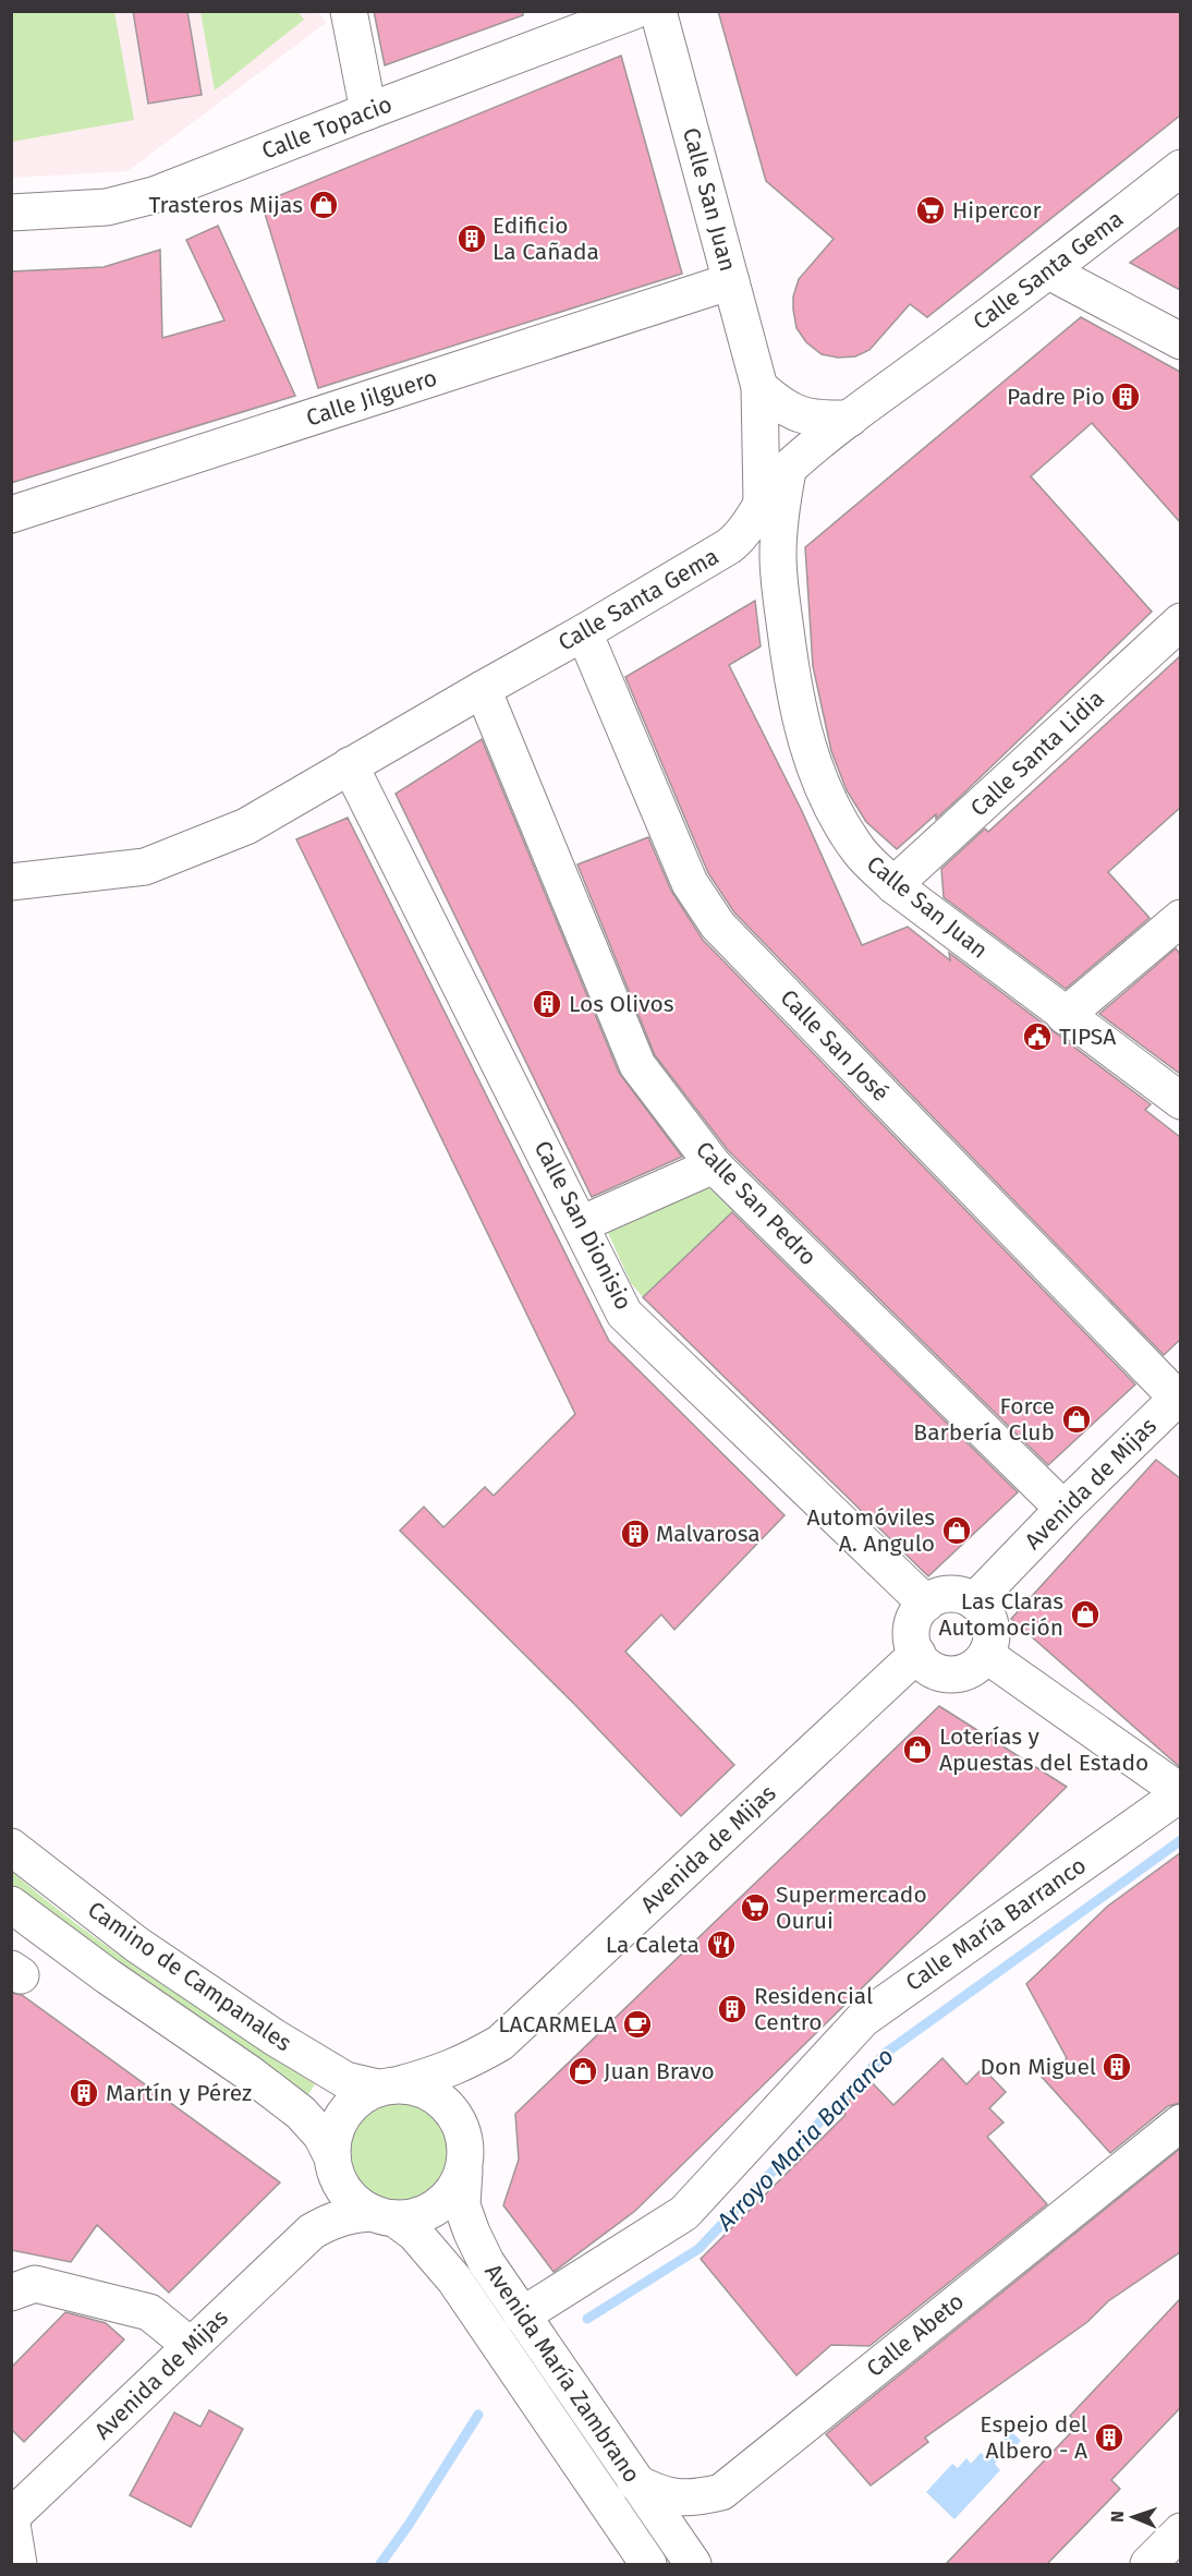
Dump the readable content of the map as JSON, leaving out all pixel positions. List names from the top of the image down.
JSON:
{
  "streets": {
    "street": [
      "Calle Topacio",
      "Calle San Juan",
      "Calle Santa Gema",
      "Calle Jilguero",
      "Calle Santa Lidia",
      "Calle San José",
      "Calle San Pedro",
      "Calle San Dionisio",
      "Avenida de Mijas",
      "Calle María Barranco",
      "Camino de Campanales",
      "Calle Abeto",
      "Avenida María Zambrano"
    ]
  },
  "crossings": [
    ["Calle San Juan", "Calle Santa Gema"],
    ["Calle San Juan", "Calle Jilguero"],
    ["Calle San Juan", "Calle Santa Lidia"],
    ["Calle Santa Gema", "Calle San José"],
    ["Calle Santa Gema", "Calle San Pedro"],
    ["Calle Santa Gema", "Calle San Dionisio"],
    ["Calle San José", "Avenida de Mijas"],
    ["Calle San Pedro", "Avenida de Mijas"],
    ["Calle San Dionisio", "Avenida de Mijas"],
    ["Avenida de Mijas", "Camino de Campanales"],
    ["Avenida de Mijas", "Avenida María Zambrano"],
    ["Calle María Barranco", "Avenida María Zambrano"],
    ["Camino de Campanales", "Avenida María Zambrano"],
    ["Calle Abeto", "Avenida María Zambrano"]
  ],
  "water": ["Arroyo Maria Barranco"],
  "places": {
    "shop": [
      "Trasteros Mijas",
      "Force Barbería Club",
      "Automóviles A. Angulo",
      "Las Claras Automoción",
      "Loterías y Apuestas del Estado",
      "Juan Bravo"
    ],
    "supermarket": ["Hipercor", "Supermercado Ourui"],
    "building": [
      "Edificio La Cañada",
      "Padre Pio",
      "Los Olivos",
      "Malvarosa",
      "Residencial Centro",
      "Don Miguel",
      "Martín y Pérez",
      "Espejo del Albero - A"
    ],
    "public building": ["TIPSA"],
    "restaurant": ["La Caleta"],
    "cafe": ["LACARMELA"]
  },
  "north": "left"
}
